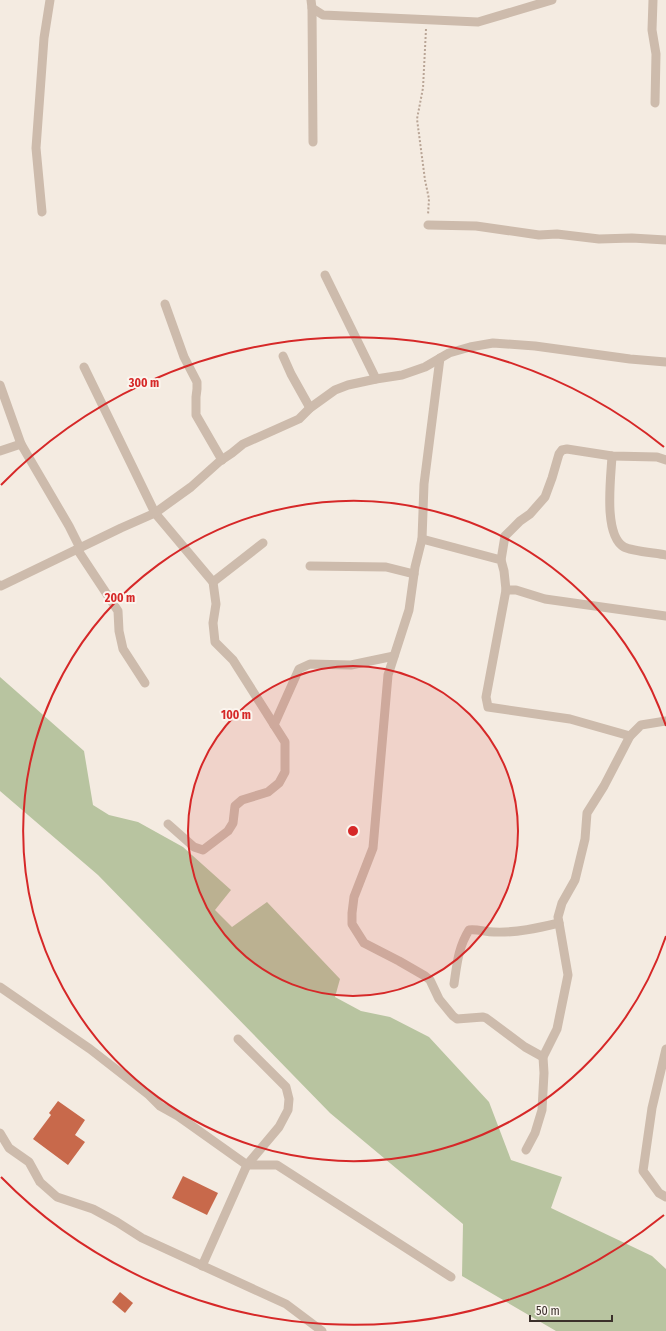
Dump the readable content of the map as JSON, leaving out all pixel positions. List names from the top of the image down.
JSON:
{
  "scale_bar": "50 m",
  "rings": ["300 m", "200 m", "100 m"]
}
